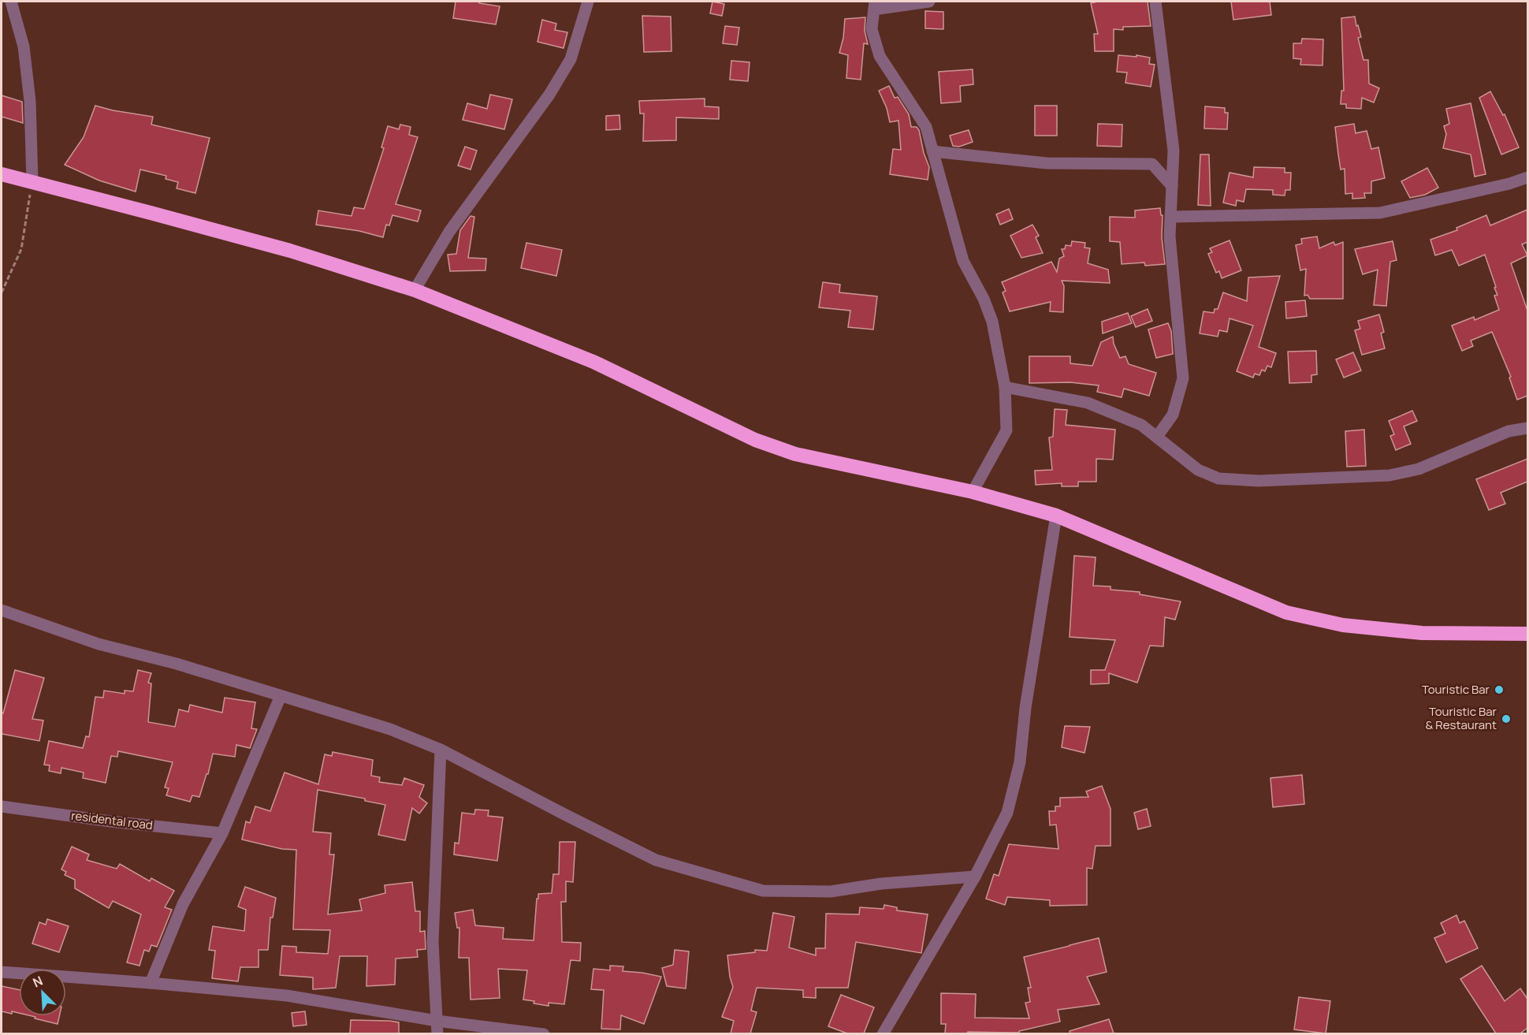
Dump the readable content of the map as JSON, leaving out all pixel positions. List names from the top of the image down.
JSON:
{
  "streets": {
    "street": ["residental road"]
  },
  "places": ["Touristic Bar", "Touristic Bar & Restaurant"],
  "north": "top left"
}
